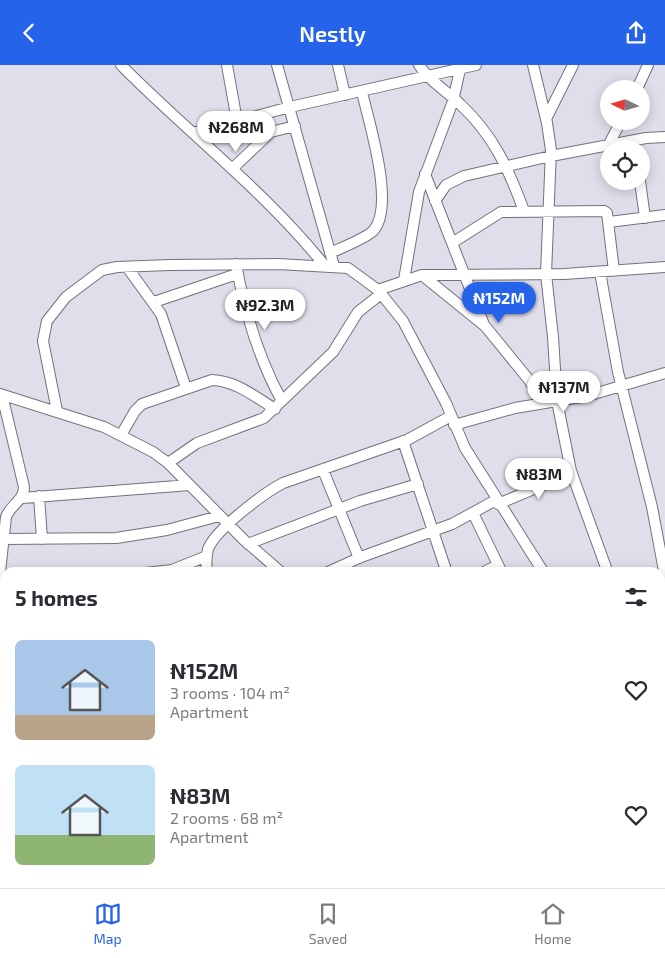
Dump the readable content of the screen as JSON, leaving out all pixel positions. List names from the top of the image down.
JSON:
{
  "north": "left",
  "page": {
    "header": "Nestly",
    "price": [
      "₦268M",
      "₦152M",
      "₦92.3M",
      "₦137M",
      "₦83M"
    ],
    "heading": "5 homes",
    "list": [
      {
        "name": "₦152M",
        "note": "3 rooms · 104 m² · Apartment"
      },
      {
        "name": "₦83M",
        "note": "2 rooms · 68 m² · Apartment"
      }
    ],
    "tabs": ["Map", "Saved", "Home"]
  }
}
